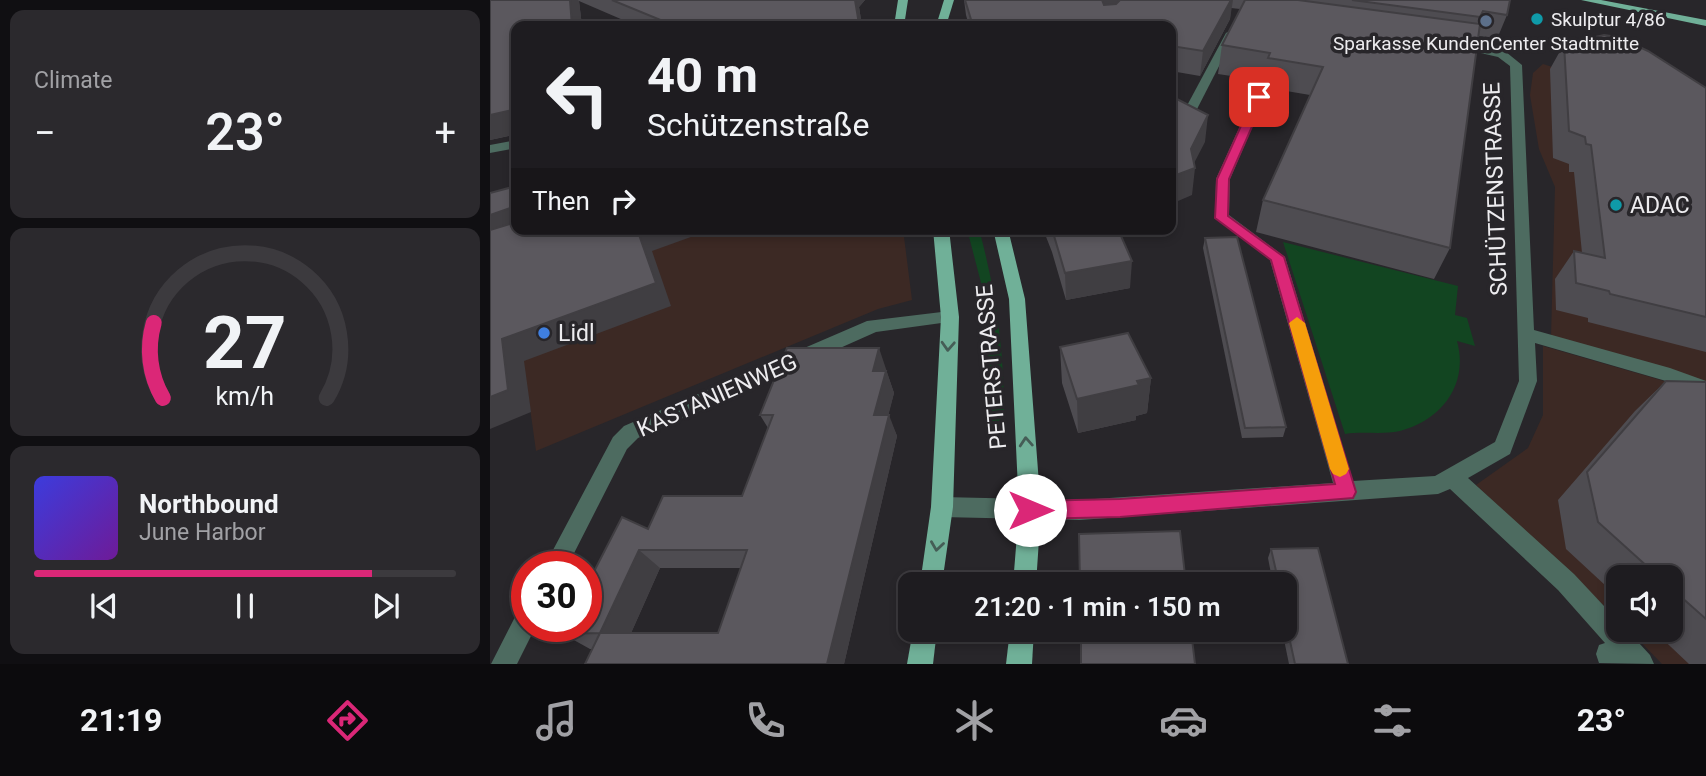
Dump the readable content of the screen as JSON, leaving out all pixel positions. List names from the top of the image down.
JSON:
{
  "streets": {
    "main road": ["PETERSTRASSE"],
    "street": ["SCHÜTZENSTRASSE", "KASTANIENWEG"]
  },
  "crossings": [
    ["SCHÜTZENSTRASSE", "PETERSTRASSE"],
    ["PETERSTRASSE", "KASTANIENWEG"]
  ],
  "places": [
    "Skulptur 4/86",
    "Sparkasse KundenCenter Stadtmitte",
    "ADAC",
    "Lidl"
  ],
  "page": {
    "tile": "Climate",
    "turn": ["40 m", "Schützenstraße"],
    "heat": ["−", "23°", "+"],
    "then": "Then",
    "song": ["Northbound", "June Harbor"],
    "limit": "30",
    "trip": "21:20 · 1 min · 150 m",
    "tabs": ["21:19", "23°"],
    "gauge": ["27", "km/h"]
  }
}
